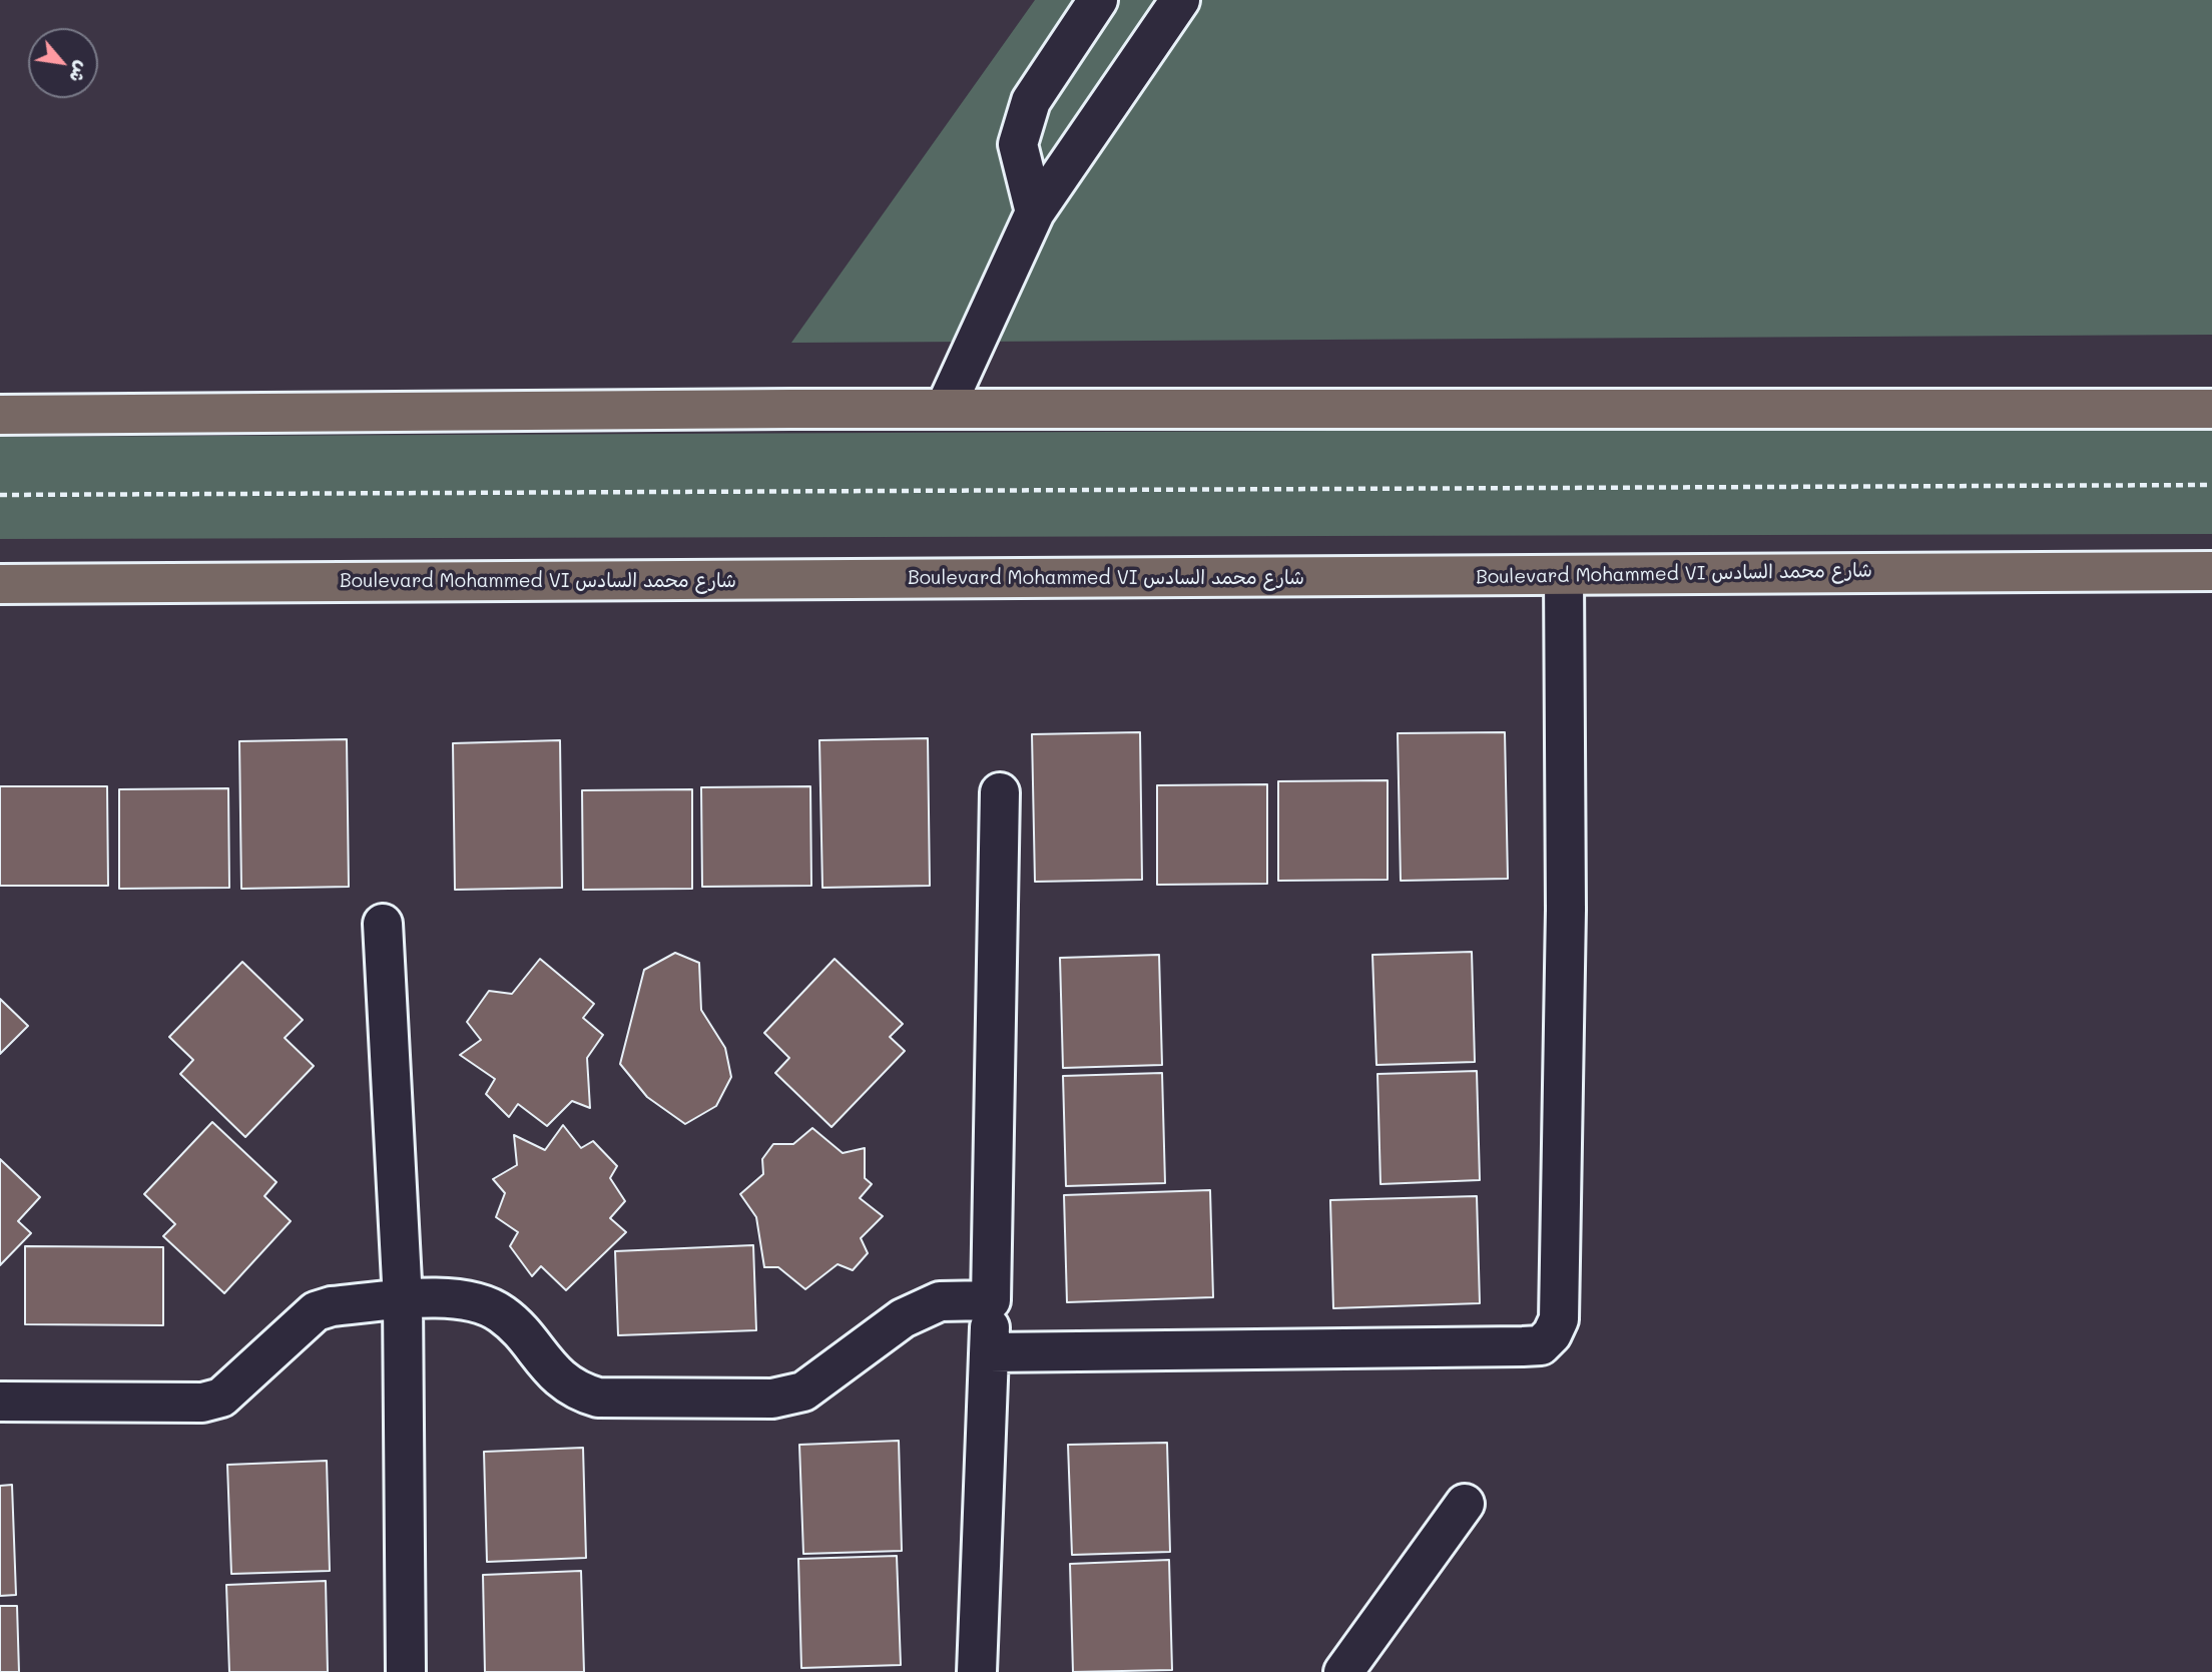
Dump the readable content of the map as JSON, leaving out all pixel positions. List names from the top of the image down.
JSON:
{
  "streets": {
    "main road": ["Boulevard Mohammed VI شارع محمد السادس"]
  },
  "north": "bottom right"
}
